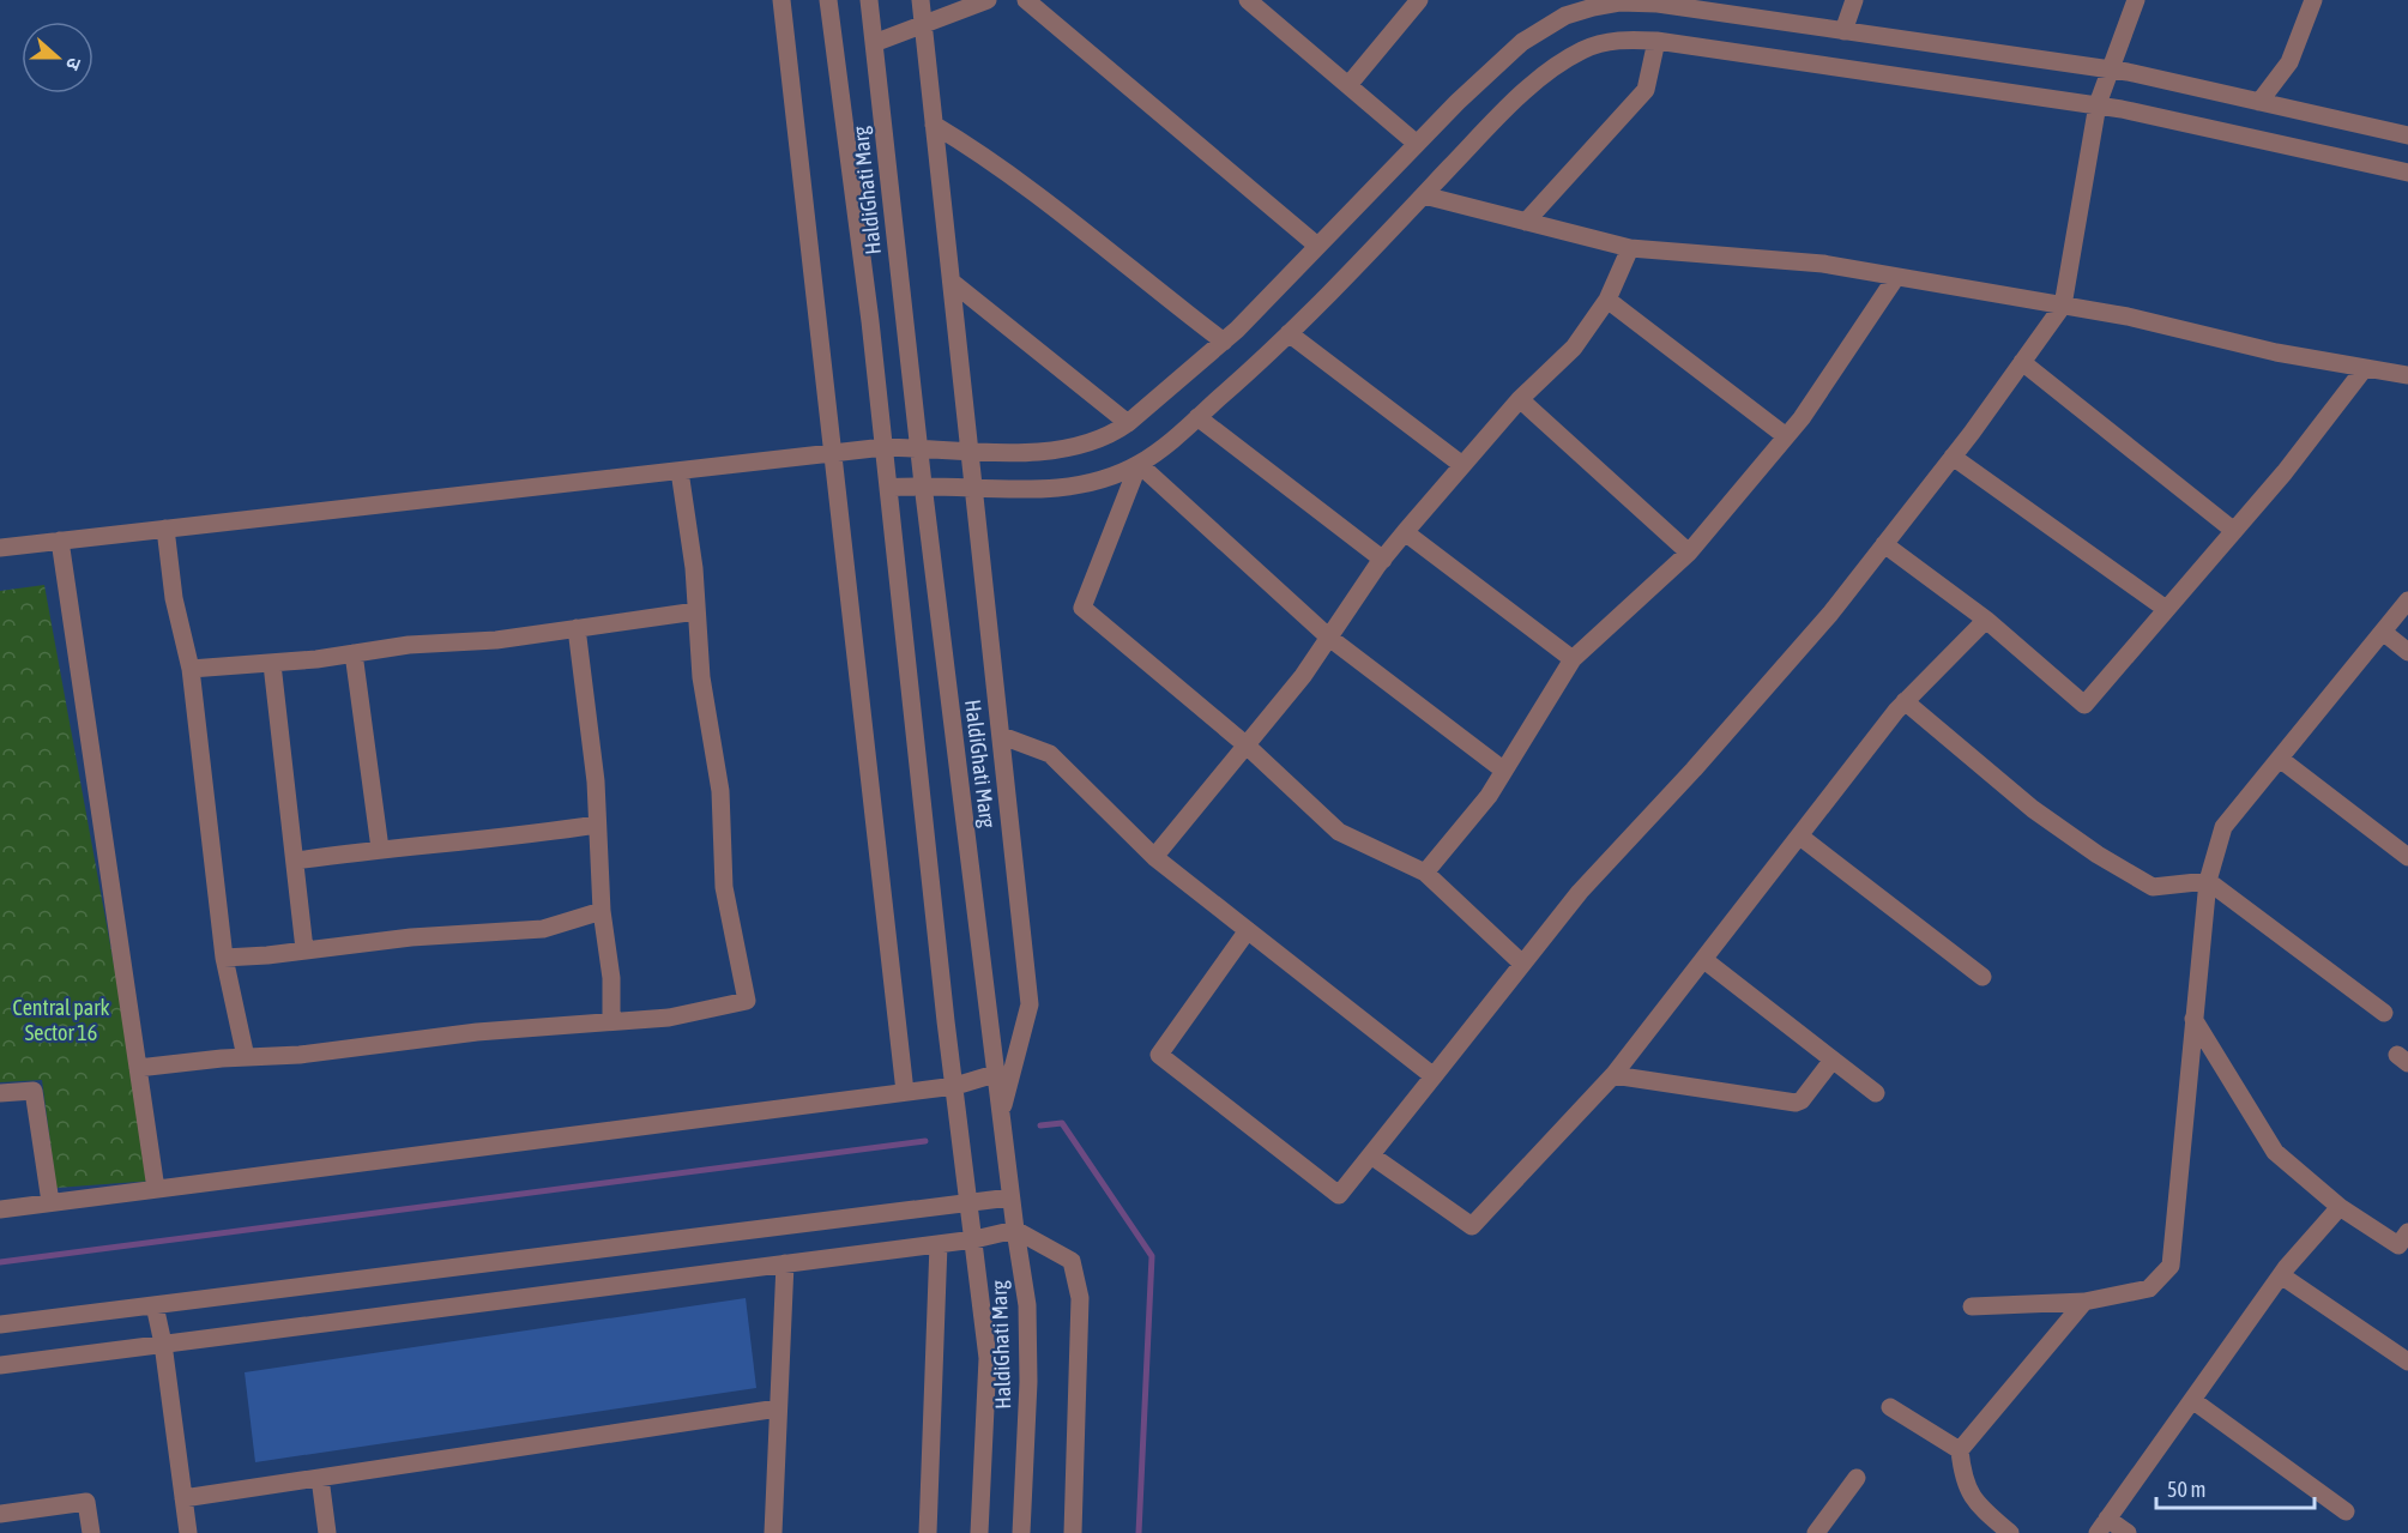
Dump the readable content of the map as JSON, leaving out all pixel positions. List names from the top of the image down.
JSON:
{
  "streets": {
    "street": ["HaldiGhati Marg"]
  },
  "parks": ["Central park Sector 16"],
  "scale_bar": "50 m",
  "north": "right"
}
